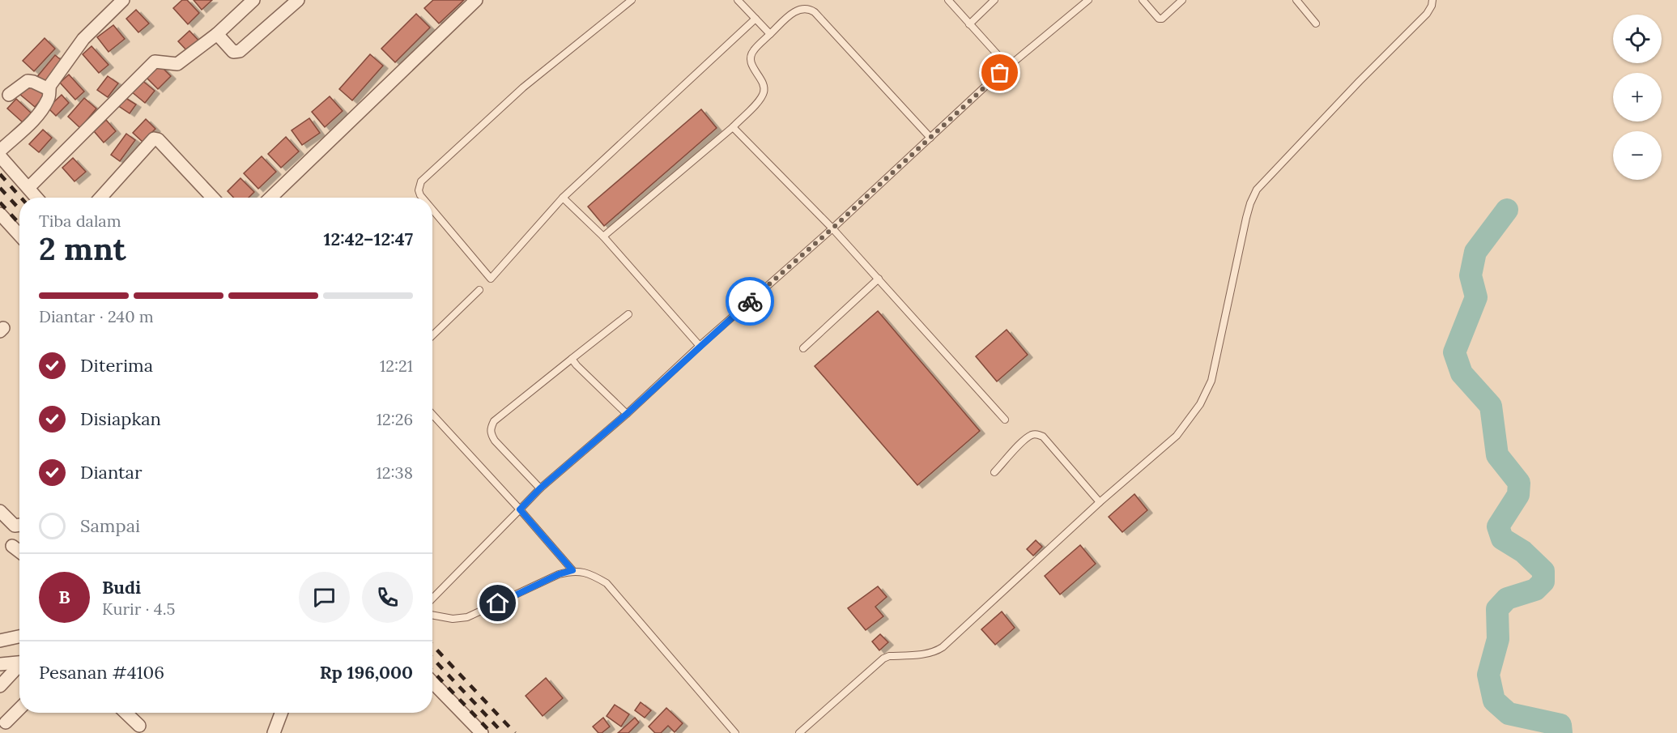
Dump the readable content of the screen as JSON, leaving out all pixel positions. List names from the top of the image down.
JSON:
{
  "page": {
    "map_buttons": ["+", "−"],
    "heading": ["2 mnt", "Tiba dalam", "12:42–12:47"],
    "panel": [
      "Budi",
      "Kurir · 4.5",
      "Pesanan #4106",
      "Rp 196,000"
    ],
    "bar": "Diantar · 240 m",
    "list": [
      ["Diterima", "12:21"],
      ["Disiapkan", "12:26"],
      ["Diantar", "12:38"],
      "Sampai"
    ],
    "round": "B"
  }
}
